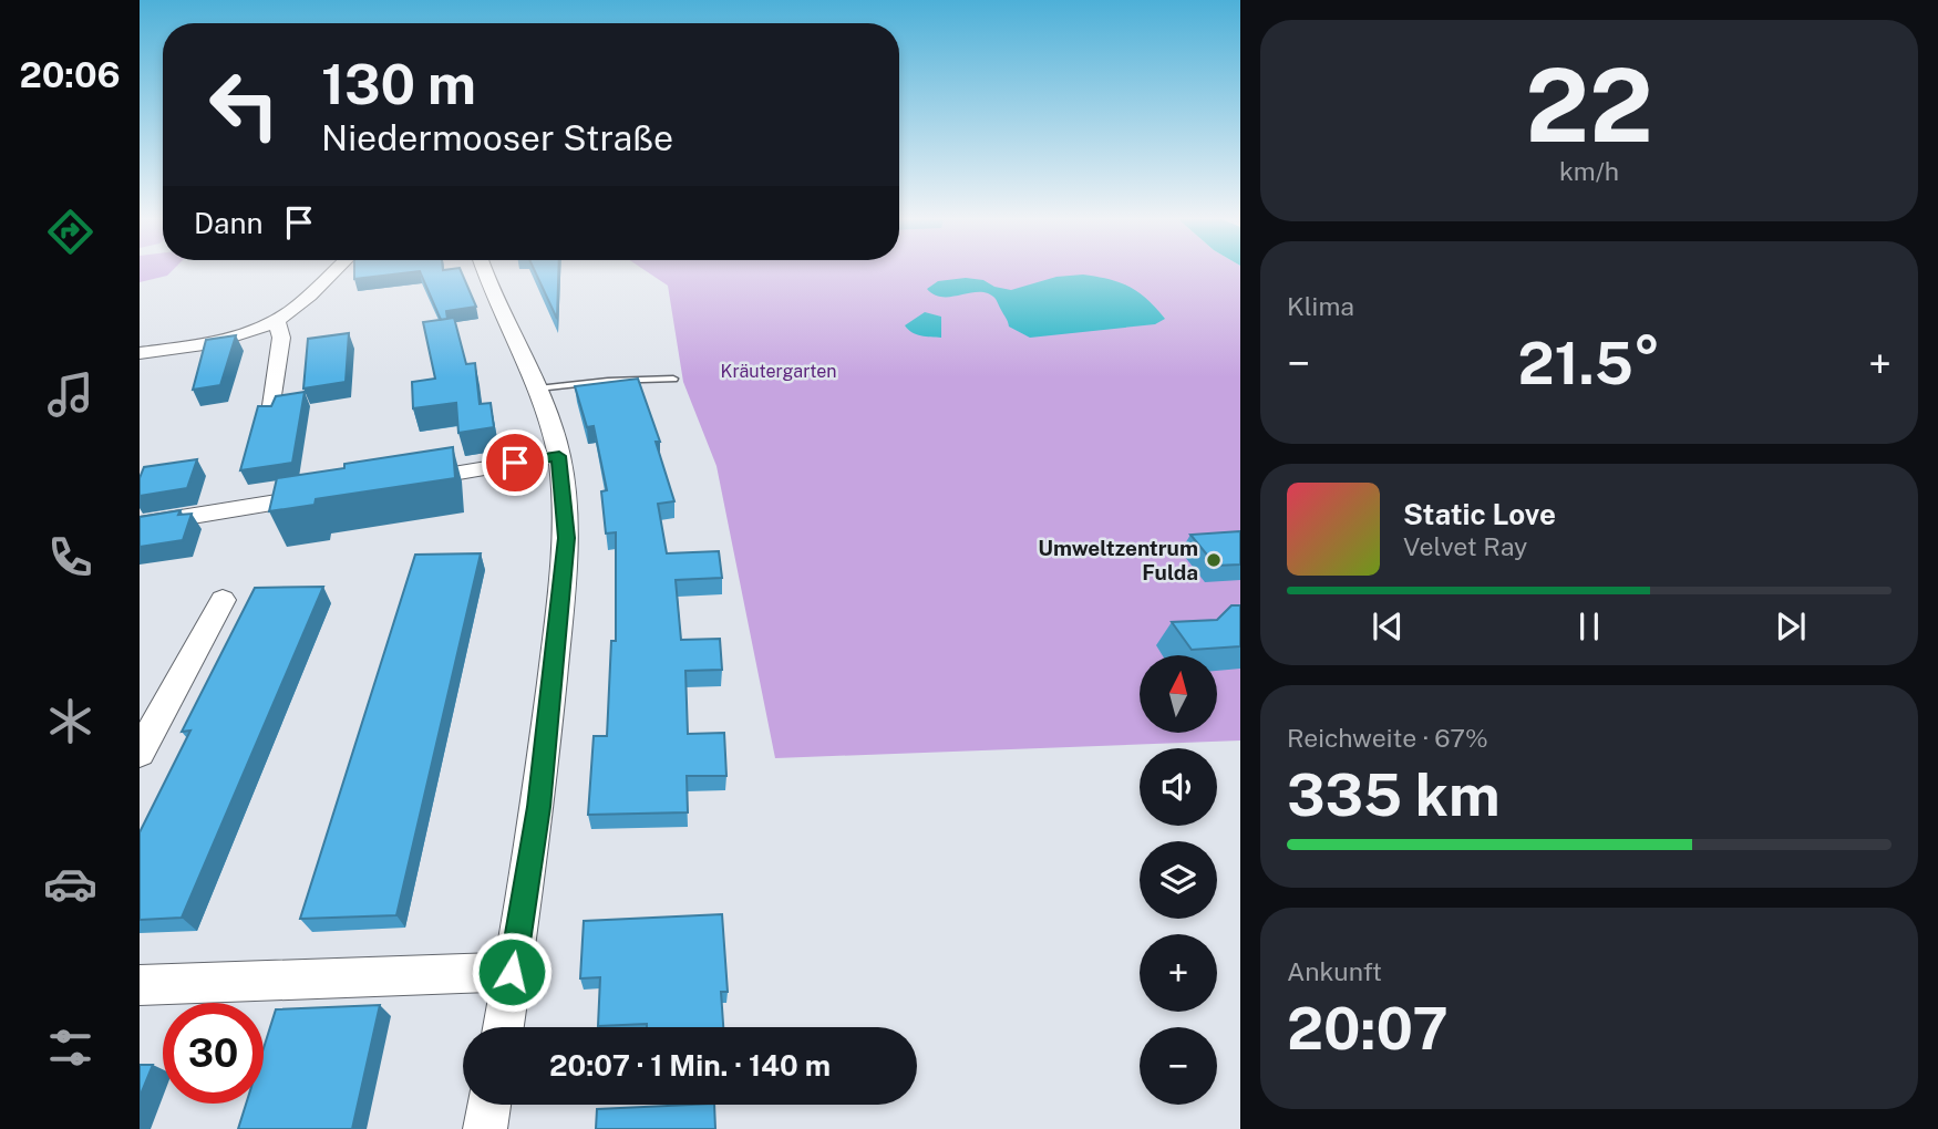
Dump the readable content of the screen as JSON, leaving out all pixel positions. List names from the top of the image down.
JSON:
{
  "parks": ["Kräutergarten"],
  "places": ["Umweltzentrum Fulda"],
  "north": "top",
  "page": {
    "tabs": "20:06",
    "tile": [
      ["22", "km/h"],
      "Klima",
      ["Reichweite · 67%", "335 km"],
      ["Ankunft", "20:07"]
    ],
    "turn": ["130 m", "Niedermooser Straße"],
    "then": "Dann",
    "heat": ["−", "21.5°", "+"],
    "song": ["Static Love", "Velvet Ray"],
    "map_buttons": ["+", "−"],
    "limit": "30",
    "trip": "20:07 · 1 Min. · 140 m"
  }
}
